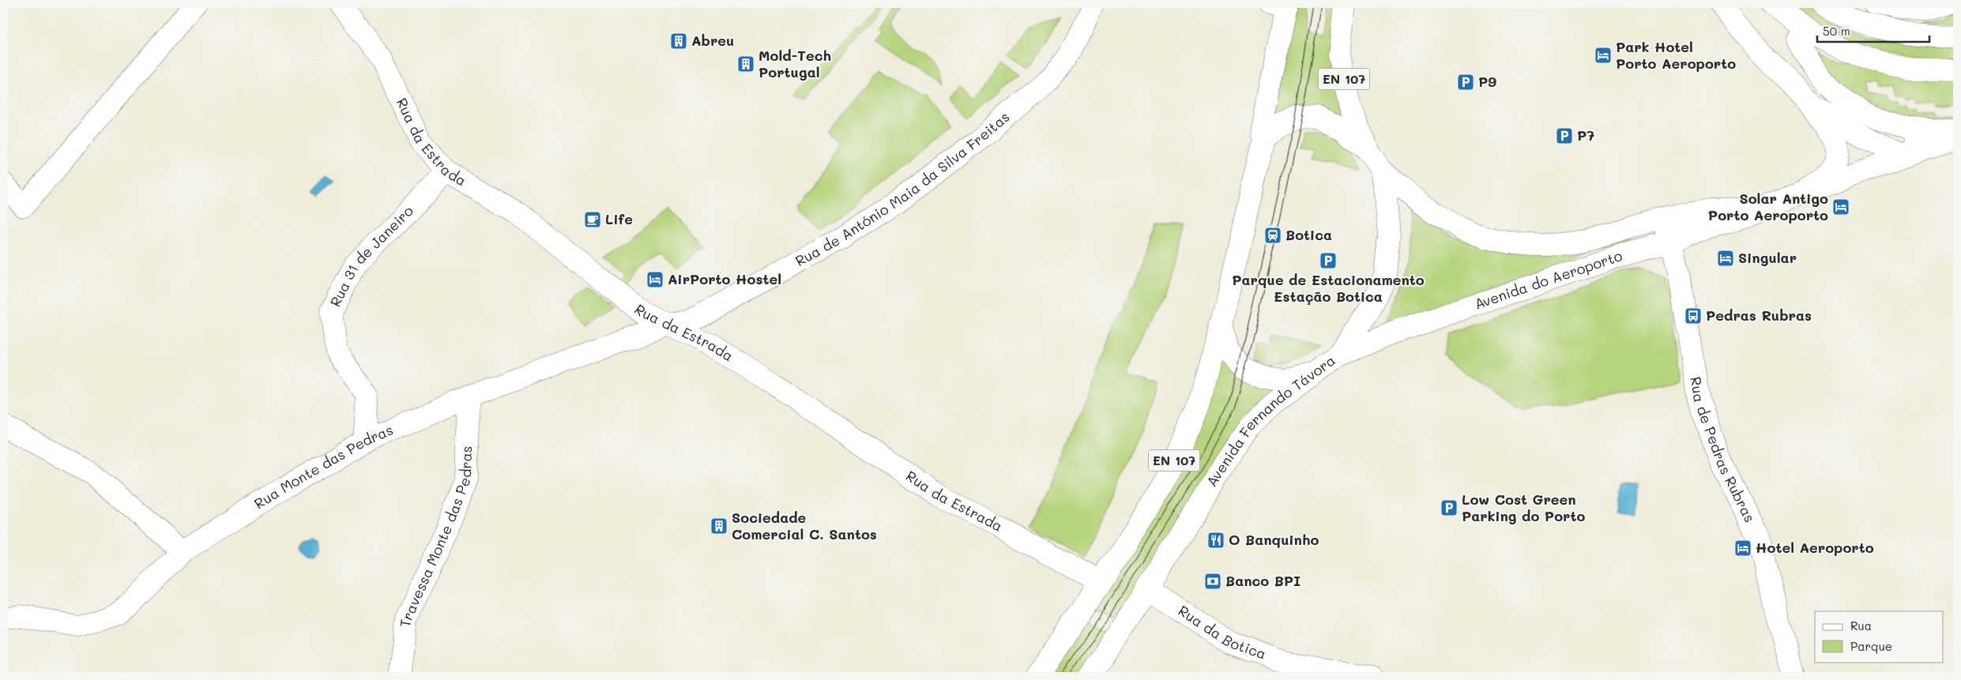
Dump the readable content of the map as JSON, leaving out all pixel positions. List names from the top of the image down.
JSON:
{
  "streets": {
    "main road": [
      "EN 107",
      "Rua da Estrada",
      "Rua de António Maia da Silva Freitas",
      "Rua 31 de Janeiro",
      "Avenida do Aeroporto",
      "Avenida Fernando Távora",
      "Rua de Pedras Rubras",
      "Rua Monte das Pedras",
      "Travessa Monte das Pedras",
      "Rua da Botica"
    ]
  },
  "crossings": [
    ["EN 107", "Rua da Estrada"],
    ["EN 107", "Avenida Fernando Távora"],
    ["Rua da Estrada", "Rua de António Maia da Silva Freitas"],
    ["Rua da Estrada", "Rua 31 de Janeiro"],
    ["Rua da Estrada", "Rua Monte das Pedras"],
    ["Rua de António Maia da Silva Freitas", "Rua Monte das Pedras"],
    ["Rua 31 de Janeiro", "Rua Monte das Pedras"],
    ["Avenida do Aeroporto", "Avenida Fernando Távora"],
    ["Avenida do Aeroporto", "Rua de Pedras Rubras"],
    ["Avenida Fernando Távora", "Rua da Botica"],
    ["Rua Monte das Pedras", "Travessa Monte das Pedras"]
  ],
  "places": {
    "building": ["Abreu", "Mold-Tech Portugal", "Sociedade Comercial C. Santos"],
    "hotel": [
      "Park Hotel Porto Aeroporto",
      "Solar Antigo Porto Aeroporto",
      "Singular",
      "AirPorto Hostel",
      "Hotel Aeroporto"
    ],
    "parking": [
      "P9",
      "P7",
      "Parque de Estacionamento Estação Botica",
      "Low Cost Green Parking do Porto"
    ],
    "cafe": ["Life"],
    "station": ["Botica"],
    "bus stop": ["Pedras Rubras"],
    "restaurant": ["O Banquinho"],
    "bank": ["Banco BPI"]
  },
  "legend": ["Rua", "Parque"],
  "scale_bar": "50 m"
}
